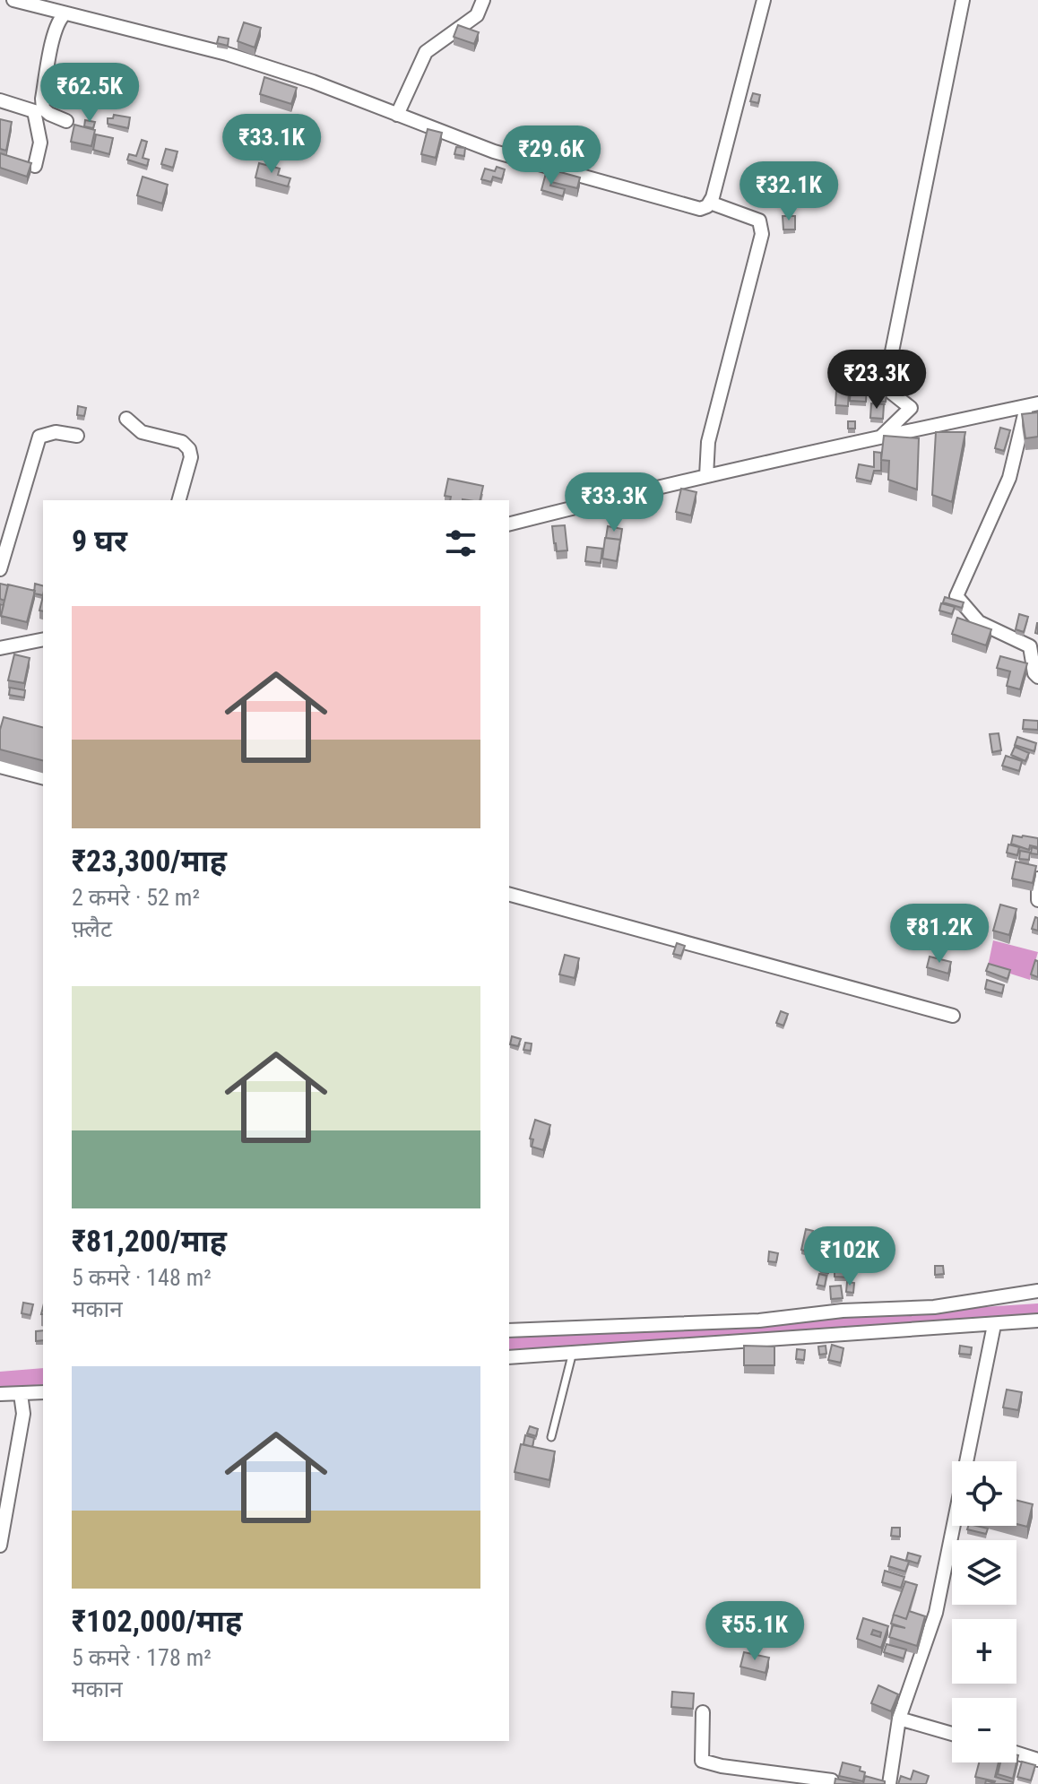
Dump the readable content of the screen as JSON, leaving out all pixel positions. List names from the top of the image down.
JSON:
{
  "page": {
    "price": [
      "₹62.5K",
      "₹33.1K",
      "₹29.6K",
      "₹32.1K",
      "₹23.3K",
      "₹33.3K",
      "₹81.2K",
      "₹102K",
      "₹55.1K"
    ],
    "heading": "9 घर",
    "list": [
      {
        "name": "₹23,300/माह",
        "note": "2 कमरे · 52 m² · फ़्लैट"
      },
      {
        "name": "₹81,200/माह",
        "note": "5 कमरे · 148 m² · मकान"
      },
      {
        "name": "₹102,000/माह",
        "note": "5 कमरे · 178 m² · मकान"
      }
    ],
    "map_buttons": ["+", "−"]
  }
}
